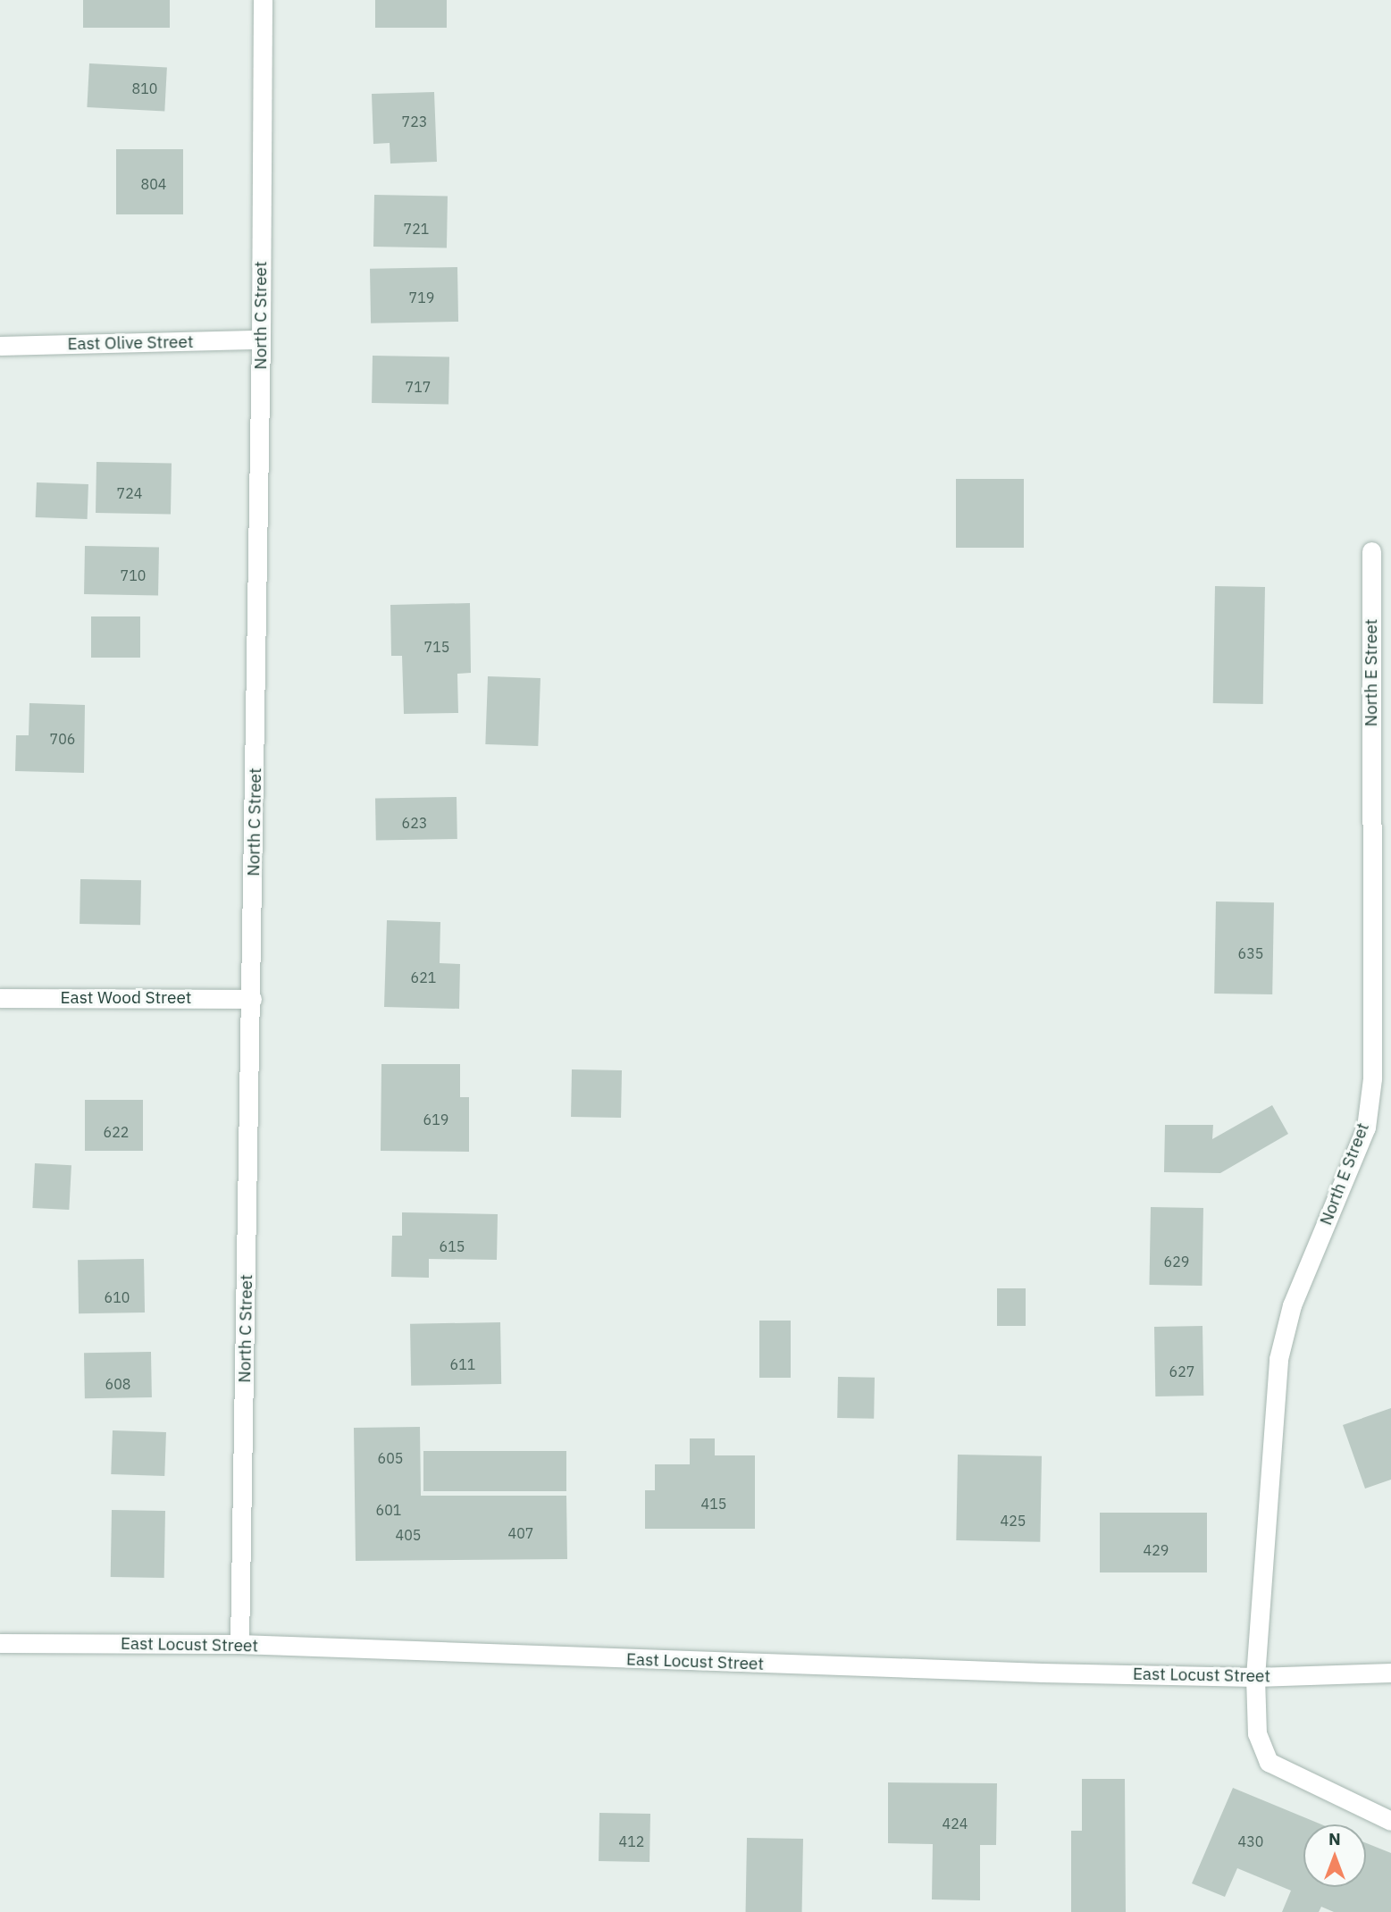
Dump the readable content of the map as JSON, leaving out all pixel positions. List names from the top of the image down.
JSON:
{
  "streets": {
    "street": [
      "North C Street",
      "East Olive Street",
      "North E Street",
      "East Wood Street",
      "East Locust Street"
    ]
  },
  "crossings": [
    ["North C Street", "East Olive Street"],
    ["North C Street", "East Wood Street"],
    ["North C Street", "East Locust Street"],
    ["North E Street", "East Locust Street"]
  ],
  "house_numbers": [
    "810",
    "723",
    "804",
    "721",
    "719",
    "717",
    "724",
    "710",
    "715",
    "706",
    "623",
    "635",
    "621",
    "619",
    "622",
    "615",
    "629",
    "610",
    "611",
    "627",
    "608",
    "605",
    "415",
    "601",
    "425",
    "407",
    "405",
    "429",
    "424",
    "412",
    "430"
  ],
  "north": "top"
}
